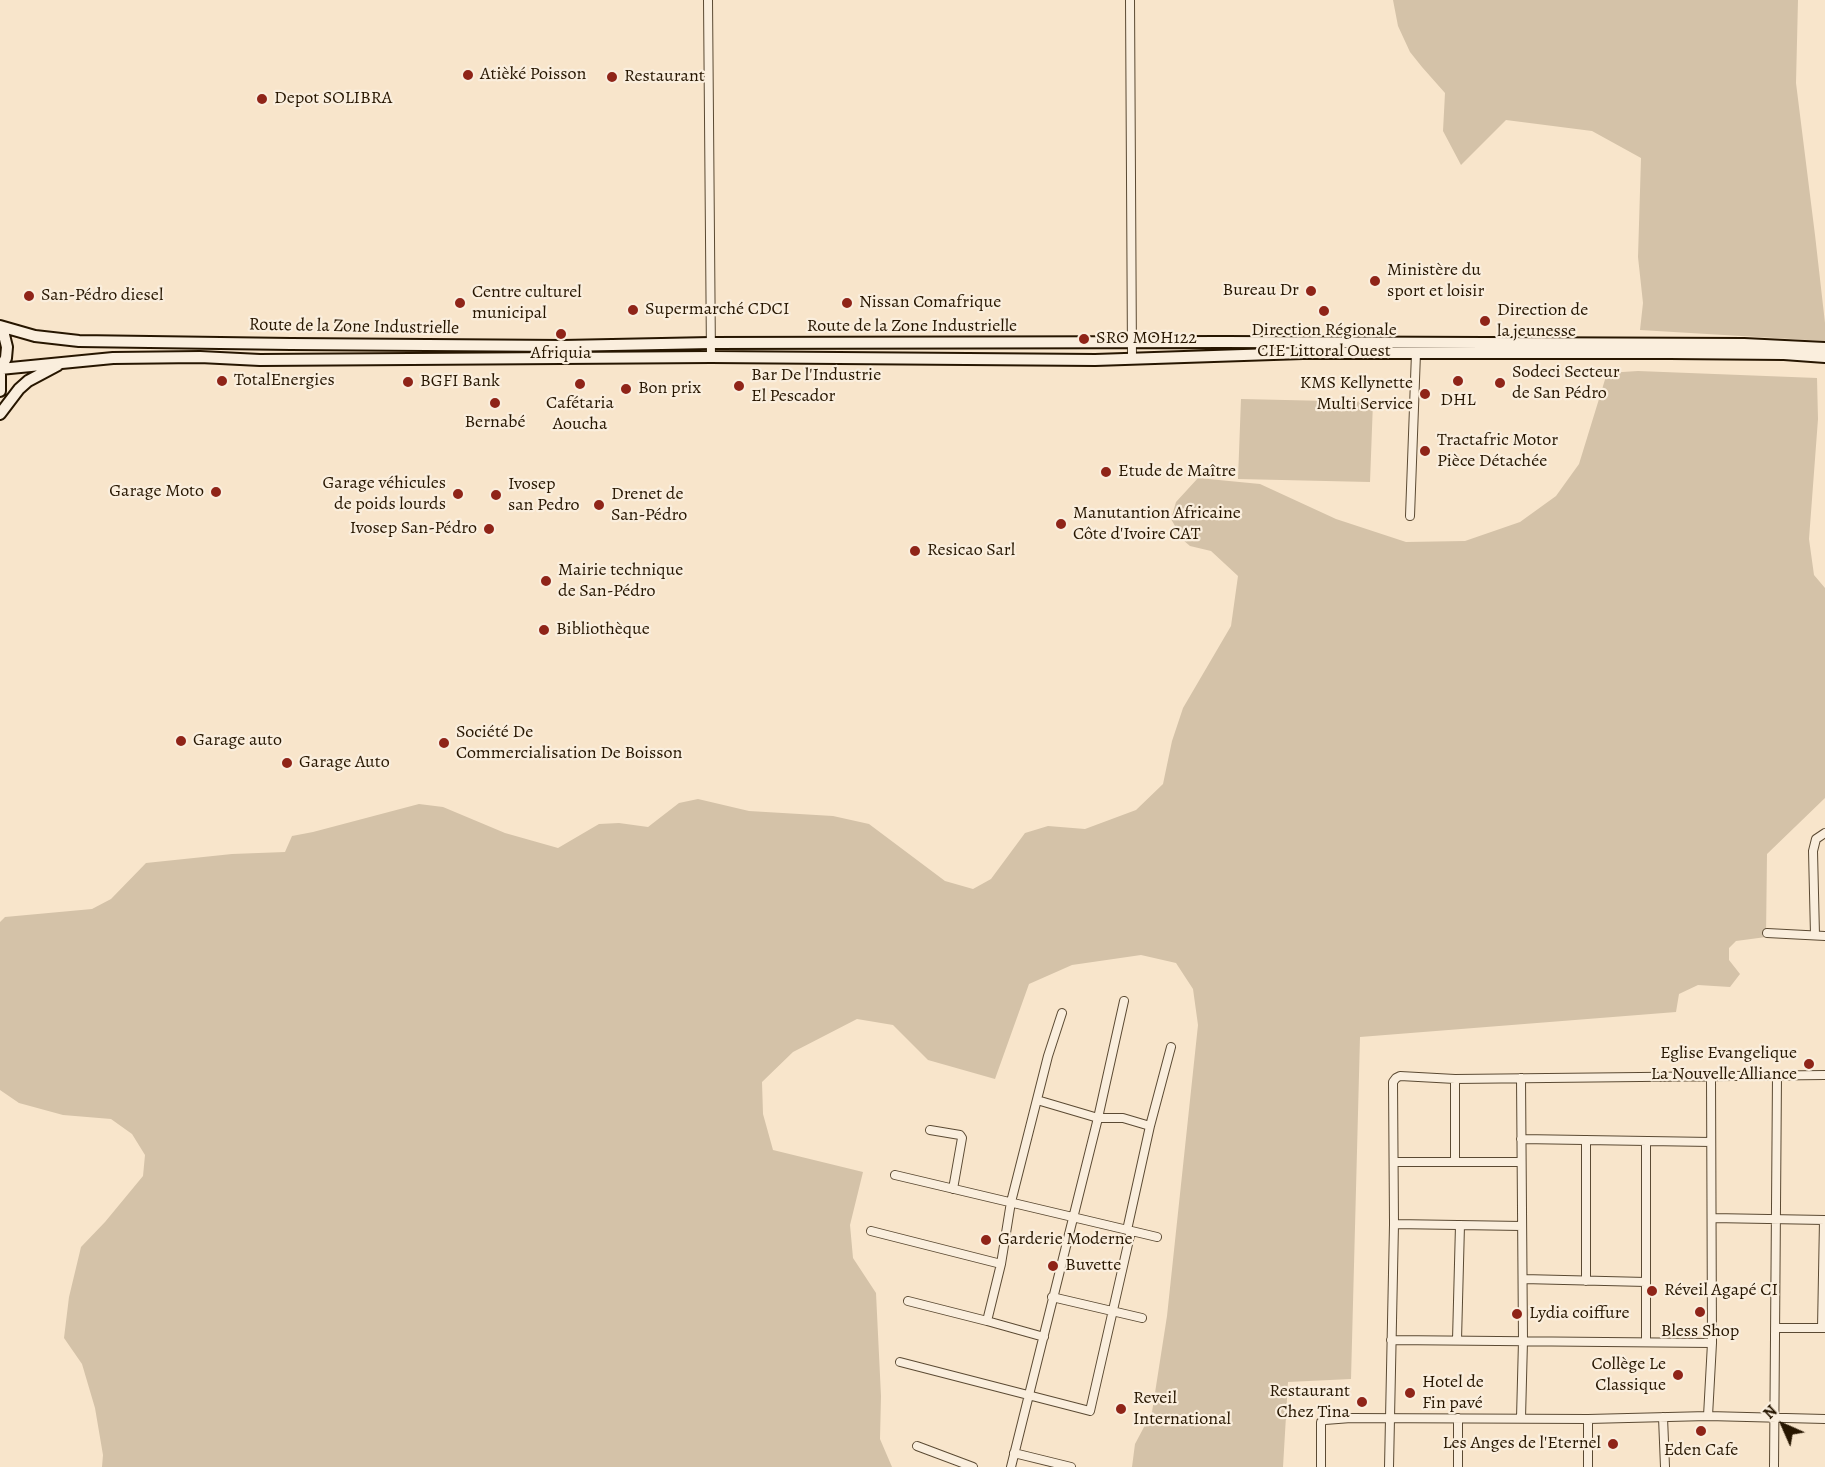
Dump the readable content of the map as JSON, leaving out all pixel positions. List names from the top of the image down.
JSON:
{
  "streets": {
    "main road": ["Route de la Zone Industrielle"]
  },
  "places": [
    "Atièké Poisson",
    "Restaurant",
    "Depot SOLIBRA",
    "Ministère du sport et loisir",
    "Bureau Dr",
    "San-Pédro diesel",
    "Centre culturel municipal",
    "Nissan Comafrique",
    "Supermarché CDCI",
    "Direction Régionale CIE Littoral Ouest",
    "Direction de la jeunesse",
    "Afriquia",
    "SRO MOH122",
    "TotalEnergies",
    "DHL",
    "BGFI Bank",
    "Sodeci Secteur de San Pédro",
    "Cafétaria Aoucha",
    "Bar De l'Industrie El Pescador",
    "Bon prix",
    "KMS Kellynette Multi Service",
    "Bernabé",
    "Tractafric Motor Pièce Détachée",
    "Etude de Maître",
    "Garage Moto",
    "Garage véhicules de poids lourds",
    "Ivosep san Pedro",
    "Drenet de San-Pédro",
    "Manutantion Africaine Côte d'Ivoire CAT",
    "Ivosep San-Pédro",
    "Resicao Sarl",
    "Mairie technique de San-Pédro",
    "Bibliothèque",
    "Garage auto",
    "Société De Commercialisation De Boisson",
    "Garage Auto",
    "Eglise Evangelique La Nouvelle Alliance",
    "Garderie Moderne",
    "Buvette",
    "Réveil Agapé CI",
    "Bless Shop",
    "Lydia coiffure",
    "Collège Le Classique",
    "Hotel de Fin pavé",
    "Restaurant Chez Tina",
    "Reveil International",
    "Eden Cafe",
    "Les Anges de l'Eternel"
  ],
  "north": "top left"
}
